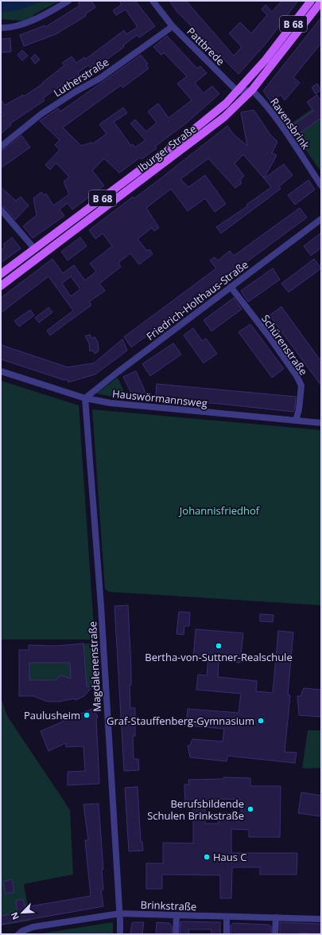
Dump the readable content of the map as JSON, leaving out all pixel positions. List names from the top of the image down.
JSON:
{
  "streets": {
    "main road": ["B 68", "Iburger Straße"],
    "street": [
      "Pattbrede",
      "Lutherstraße",
      "Ravensbrink",
      "Friedrich-Holthaus-Straße",
      "Schürenstraße",
      "Hauswörmannsweg",
      "Magdalenenstraße",
      "Brinkstraße"
    ]
  },
  "crossings": [
    ["Pattbrede", "Lutherstraße"],
    ["Pattbrede", "Iburger Straße"],
    ["Ravensbrink", "Iburger Straße"],
    ["Friedrich-Holthaus-Straße", "Schürenstraße"],
    ["Friedrich-Holthaus-Straße", "Hauswörmannsweg"],
    ["Friedrich-Holthaus-Straße", "Magdalenenstraße"],
    ["Schürenstraße", "Hauswörmannsweg"],
    ["Hauswörmannsweg", "Magdalenenstraße"],
    ["Magdalenenstraße", "Brinkstraße"]
  ],
  "parks": ["Johannisfriedhof"],
  "places": [
    "Bertha-von-Suttner-Realschule",
    "Paulusheim",
    "Graf-Stauffenberg-Gymnasium",
    "Berufsbildende Schulen Brinkstraße",
    "Haus C"
  ],
  "north": "bottom left"
}
